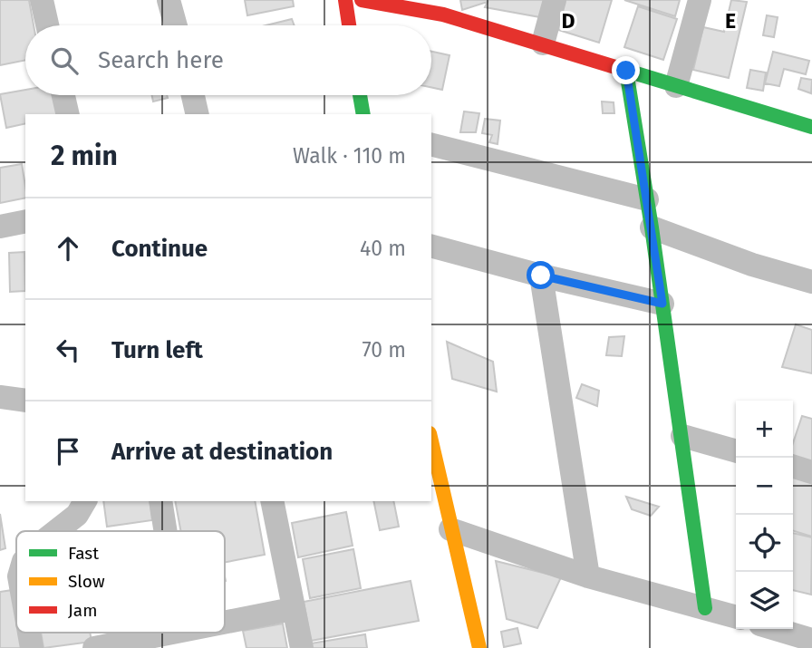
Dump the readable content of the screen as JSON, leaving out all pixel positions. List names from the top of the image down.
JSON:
{
  "legend": ["Fast", "Slow", "Jam"],
  "page": {
    "search": "Search here",
    "heading": ["2 min", "Walk · 110 m"],
    "list": [
      ["Continue", "40 m"],
      ["Turn left", "70 m"],
      "Arrive at destination"
    ],
    "map_buttons": ["+", "−"]
  },
  "grid": {
    "columns": ["D", "E"]
  }
}
